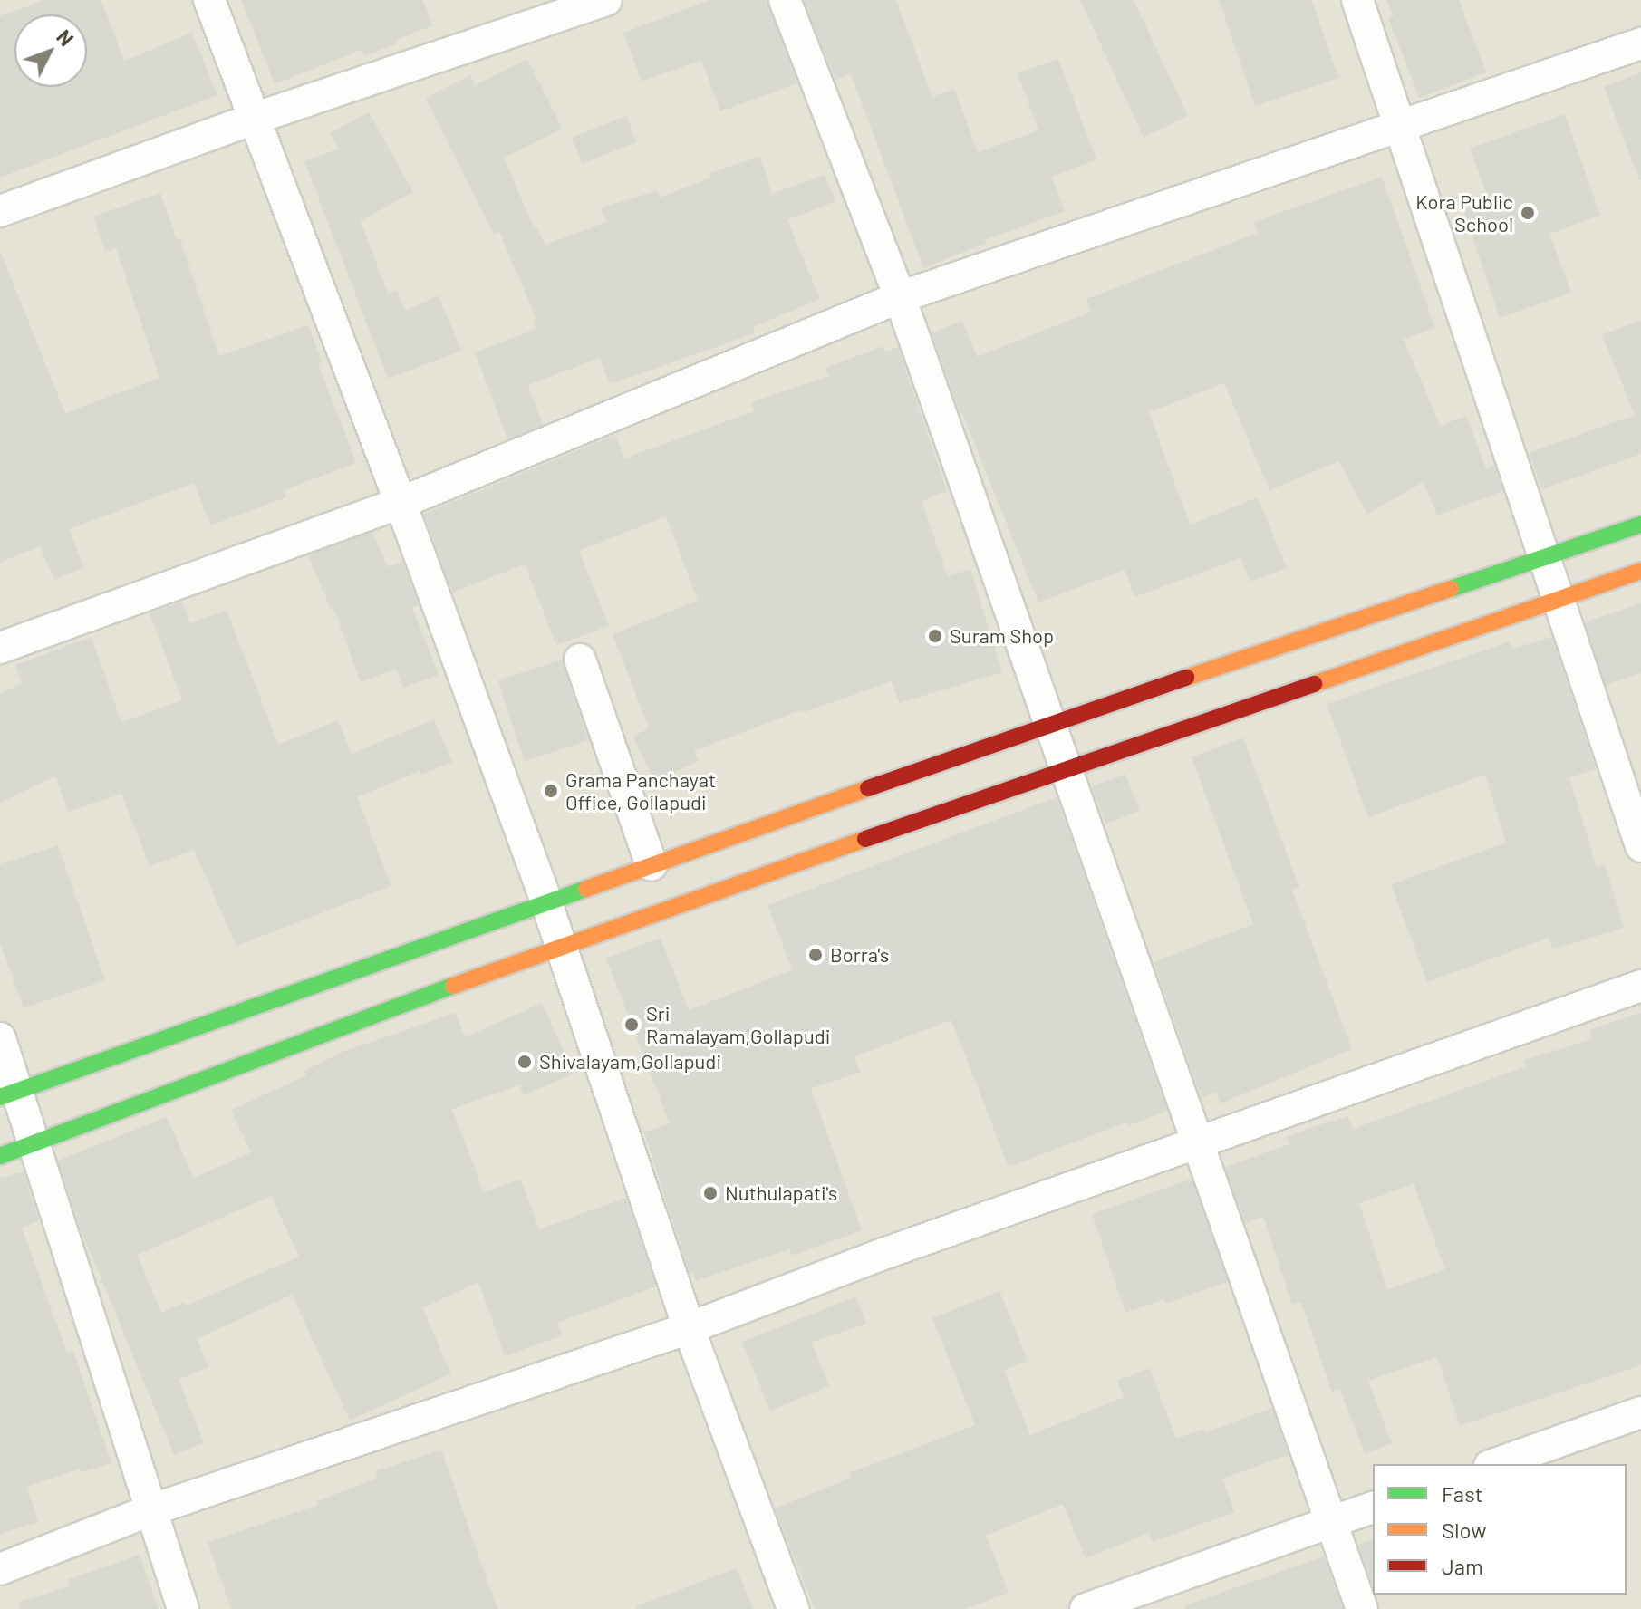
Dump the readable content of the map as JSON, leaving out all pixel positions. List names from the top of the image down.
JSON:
{
  "places": [
    "Kora Public School",
    "Suram Shop",
    "Grama Panchayat Office, Gollapudi",
    "Borra's",
    "Sri Ramalayam,Gollapudi",
    "Shivalayam,Gollapudi",
    "Nuthulapati's"
  ],
  "legend": ["Fast", "Slow", "Jam"],
  "north": "top right"
}
